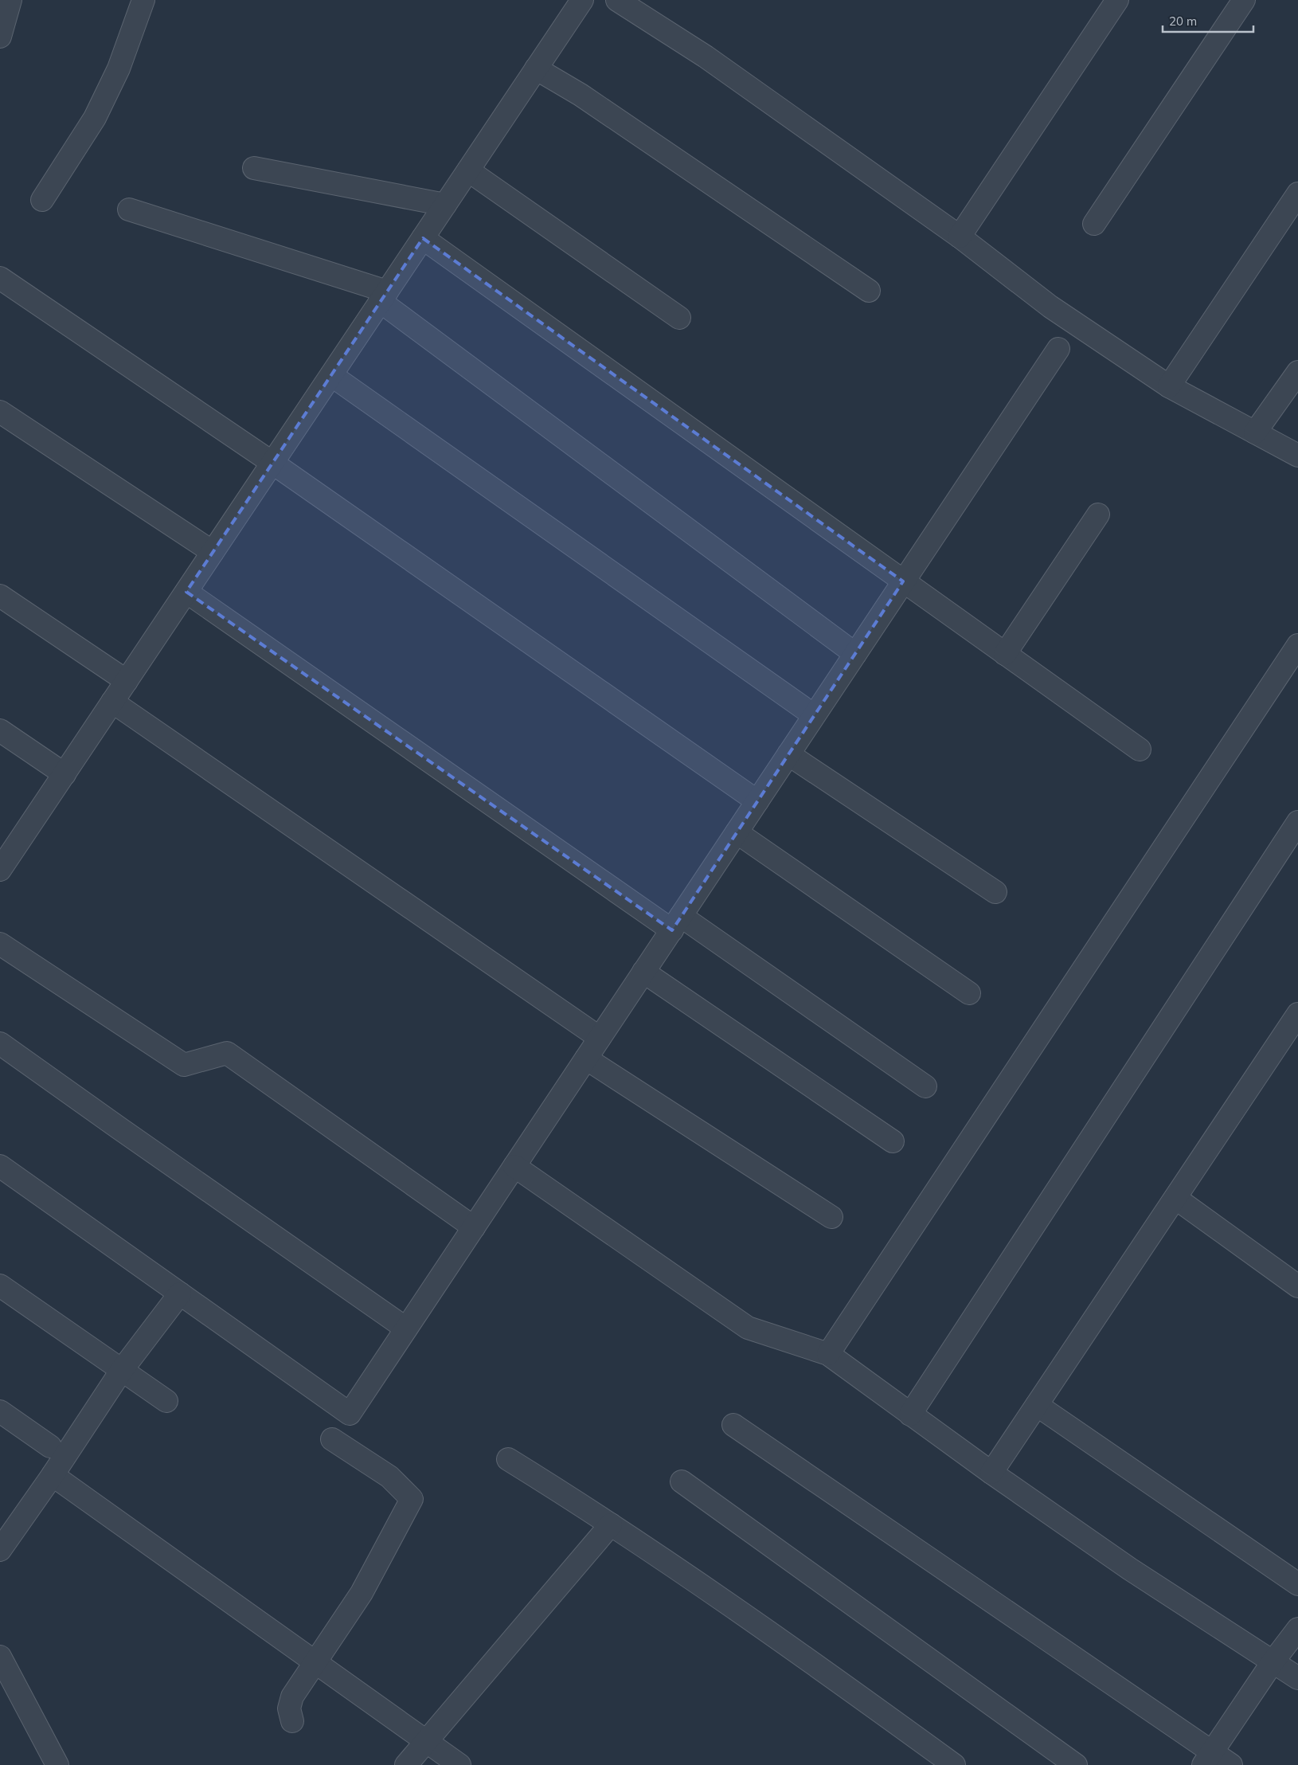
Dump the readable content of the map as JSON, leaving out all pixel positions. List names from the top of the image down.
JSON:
{
  "scale_bar": "20 m"
}
